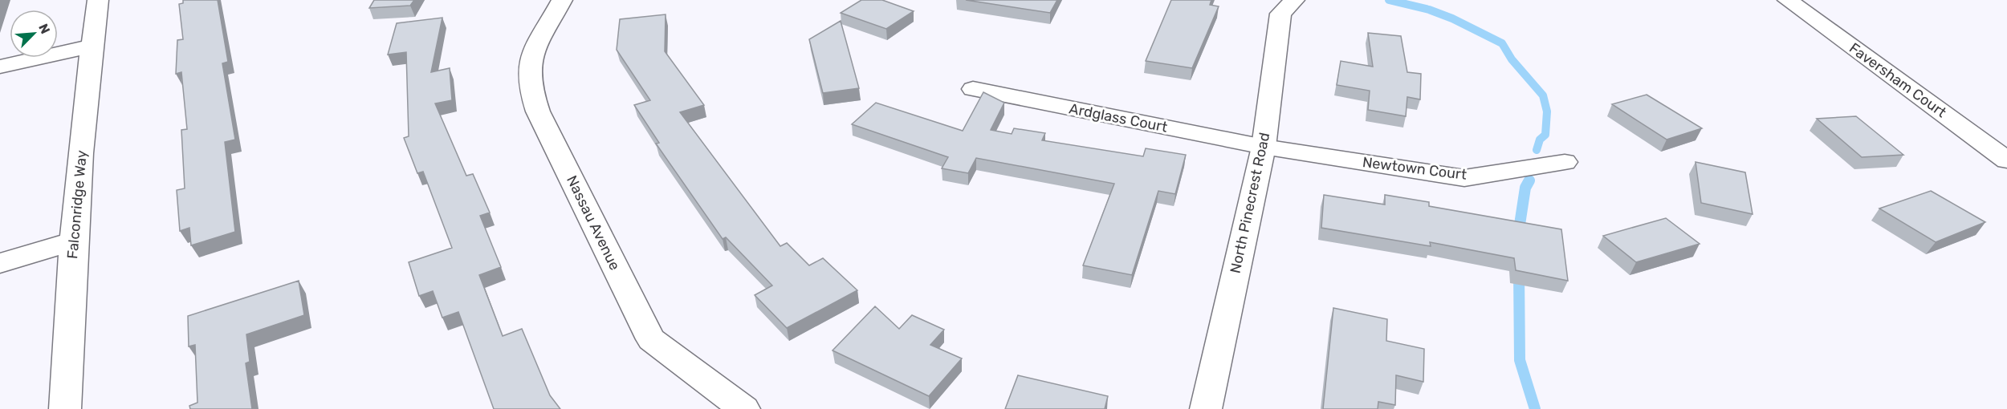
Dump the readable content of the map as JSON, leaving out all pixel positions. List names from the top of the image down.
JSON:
{
  "streets": {
    "street": [
      "Faversham Court",
      "Ardglass Court",
      "Newtown Court",
      "North Pinecrest Road",
      "Falconridge Way",
      "Nassau Avenue"
    ]
  },
  "crossings": [
    ["Ardglass Court", "Newtown Court"],
    ["Ardglass Court", "North Pinecrest Road"],
    ["Newtown Court", "North Pinecrest Road"]
  ],
  "north": "top right"
}
